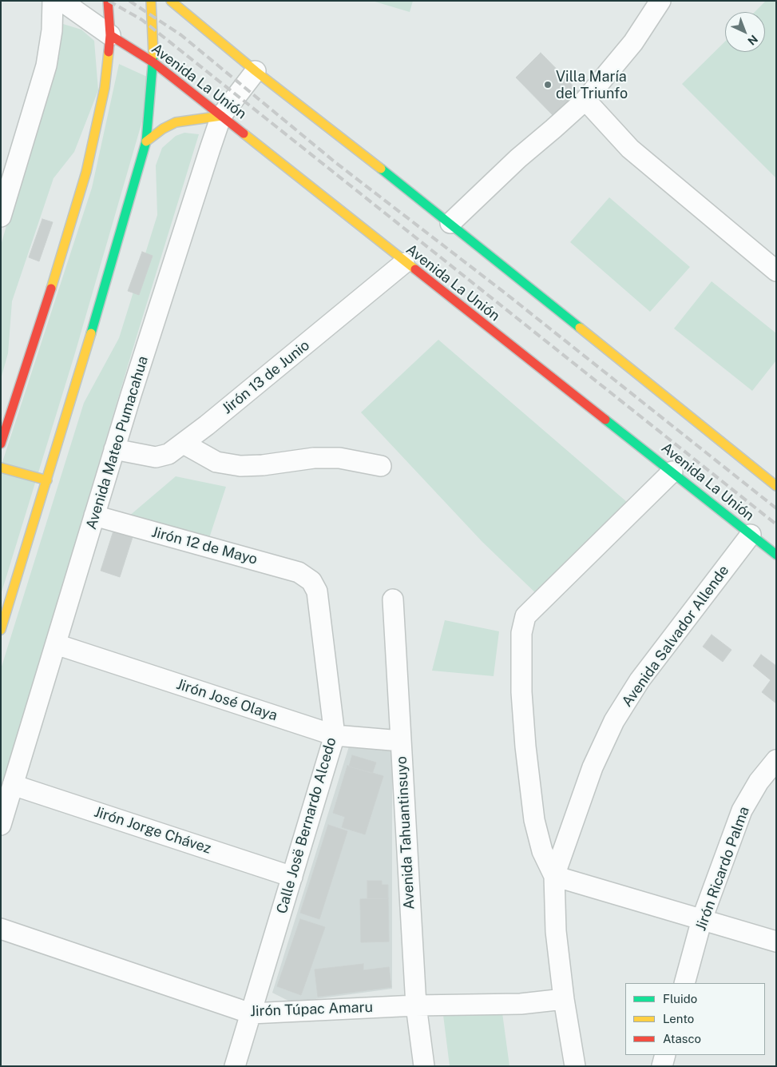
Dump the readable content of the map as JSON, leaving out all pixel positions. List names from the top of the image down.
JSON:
{
  "streets": {
    "street": [
      "Avenida La Unión",
      "Jirón 13 de Junio",
      "Avenida Mateo Pumacahua",
      "Jirón 12 de Mayo",
      "Avenida Salvador Allende",
      "Jirón José Olaya",
      "Calle Josë Bernardo Alcedo",
      "Jirón Jorge Chávez",
      "Avenida Tahuantinsuyo",
      "Jirón Ricardo Palma",
      "Jirón Túpac Amaru"
    ]
  },
  "crossings": [
    ["Avenida La Unión", "Jirón 13 de Junio"],
    ["Avenida La Unión", "Avenida Mateo Pumacahua"],
    ["Avenida La Unión", "Avenida Salvador Allende"],
    ["Jirón 13 de Junio", "Avenida Mateo Pumacahua"],
    ["Avenida Mateo Pumacahua", "Jirón 12 de Mayo"],
    ["Avenida Mateo Pumacahua", "Jirón José Olaya"],
    ["Avenida Mateo Pumacahua", "Jirón Jorge Chávez"],
    ["Jirón 12 de Mayo", "Calle Josë Bernardo Alcedo"],
    ["Avenida Salvador Allende", "Jirón Túpac Amaru"],
    ["Jirón José Olaya", "Calle Josë Bernardo Alcedo"],
    ["Jirón José Olaya", "Avenida Tahuantinsuyo"],
    ["Calle Josë Bernardo Alcedo", "Jirón Jorge Chávez"],
    ["Calle Josë Bernardo Alcedo", "Jirón Túpac Amaru"],
    ["Avenida Tahuantinsuyo", "Jirón Túpac Amaru"]
  ],
  "places": ["Villa María del Triunfo"],
  "legend": ["Fluido", "Lento", "Atasco"],
  "north": "bottom right"
}
